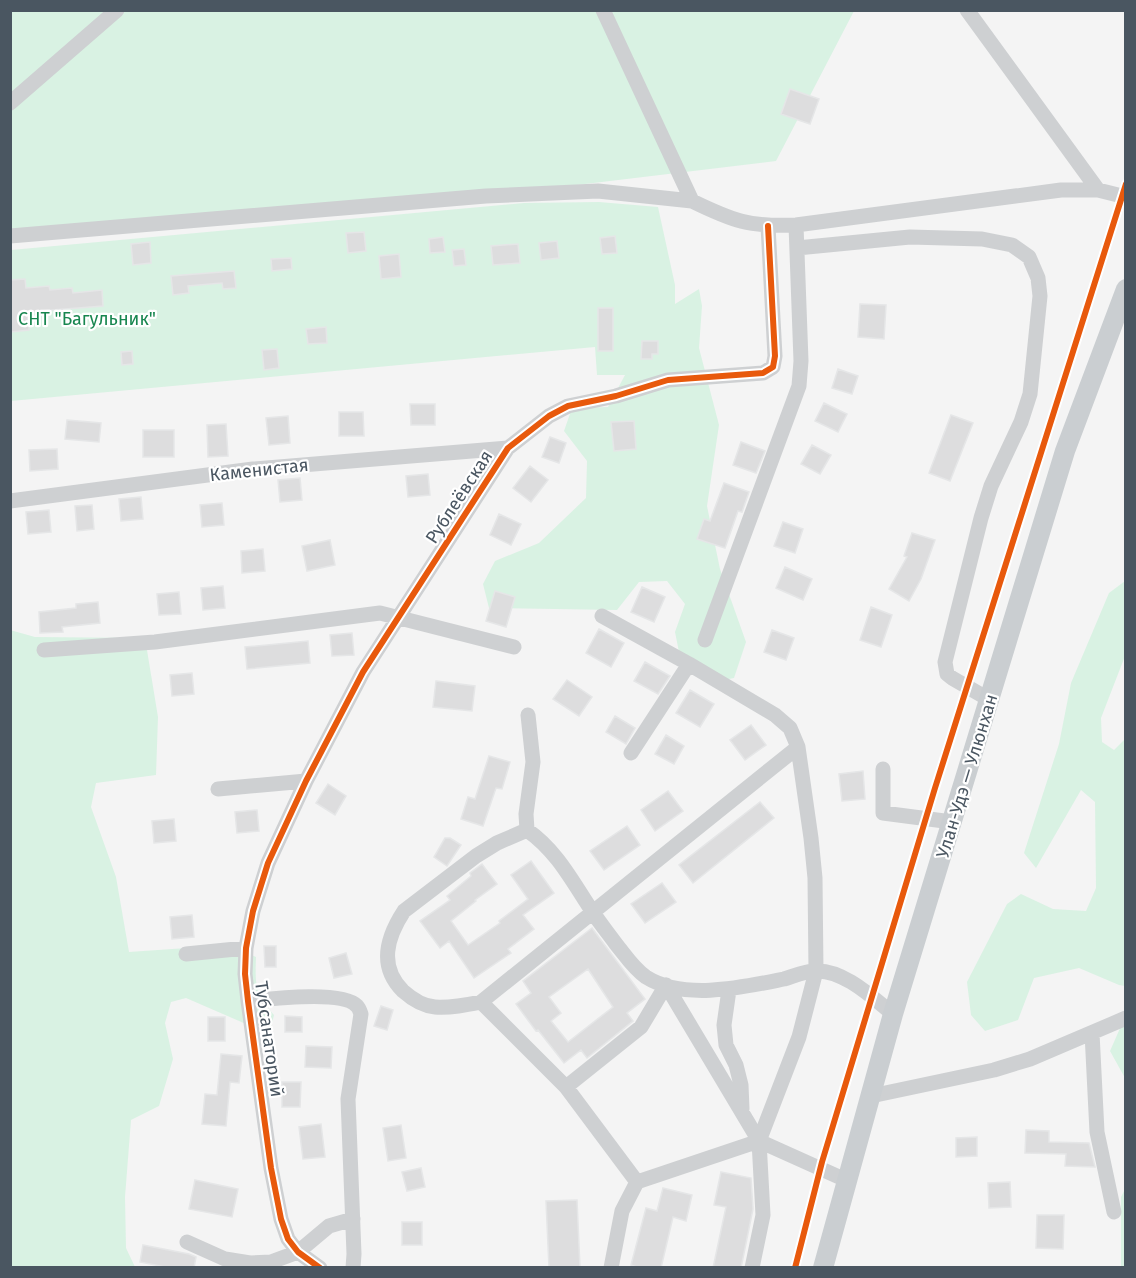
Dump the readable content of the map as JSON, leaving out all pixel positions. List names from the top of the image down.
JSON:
{
  "streets": {
    "main road": ["Улан-Удэ — Улюнхан"],
    "street": ["Каменистая", "Рублеёвская", "Тубсанаторий"]
  },
  "crossings": [
    ["Каменистая", "Рублеёвская"],
    ["Рублеёвская", "Тубсанаторий"]
  ],
  "parks": ["СНТ \"Багульник\""]
}
